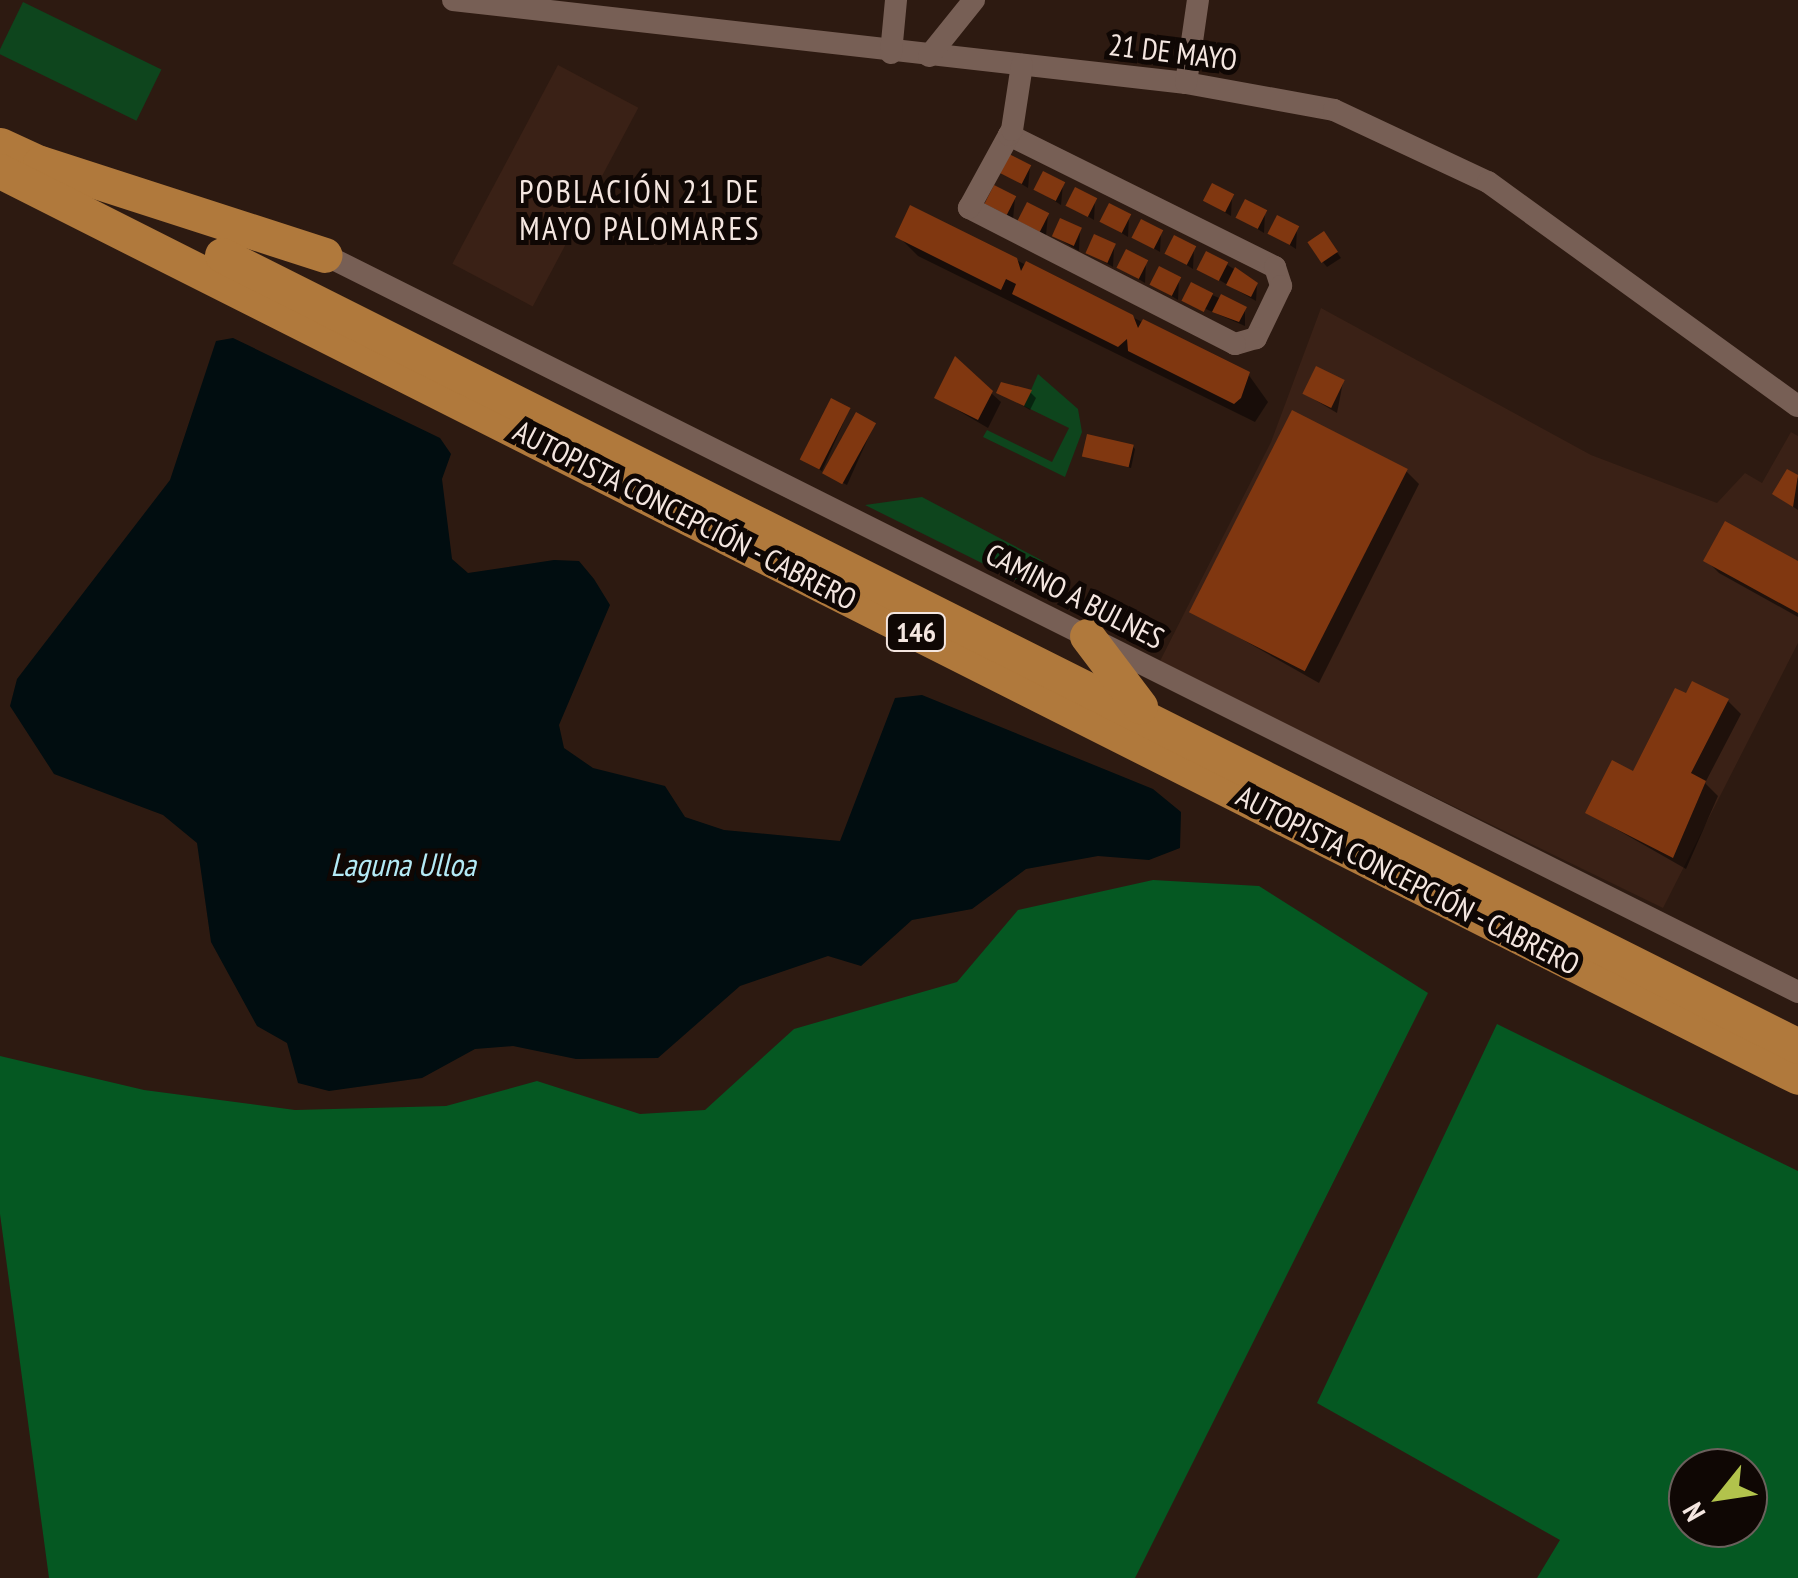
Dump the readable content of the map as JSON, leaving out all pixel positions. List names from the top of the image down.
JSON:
{
  "streets": {
    "highway": ["AUTOPISTA CONCEPCIÓN - CABRERO", "146"],
    "street": ["21 DE MAYO", "CAMINO A BULNES"]
  },
  "districts": ["POBLACIÓN 21 DE MAYO PALOMARES"],
  "water": ["Laguna Ulloa"],
  "north": "bottom left"
}
